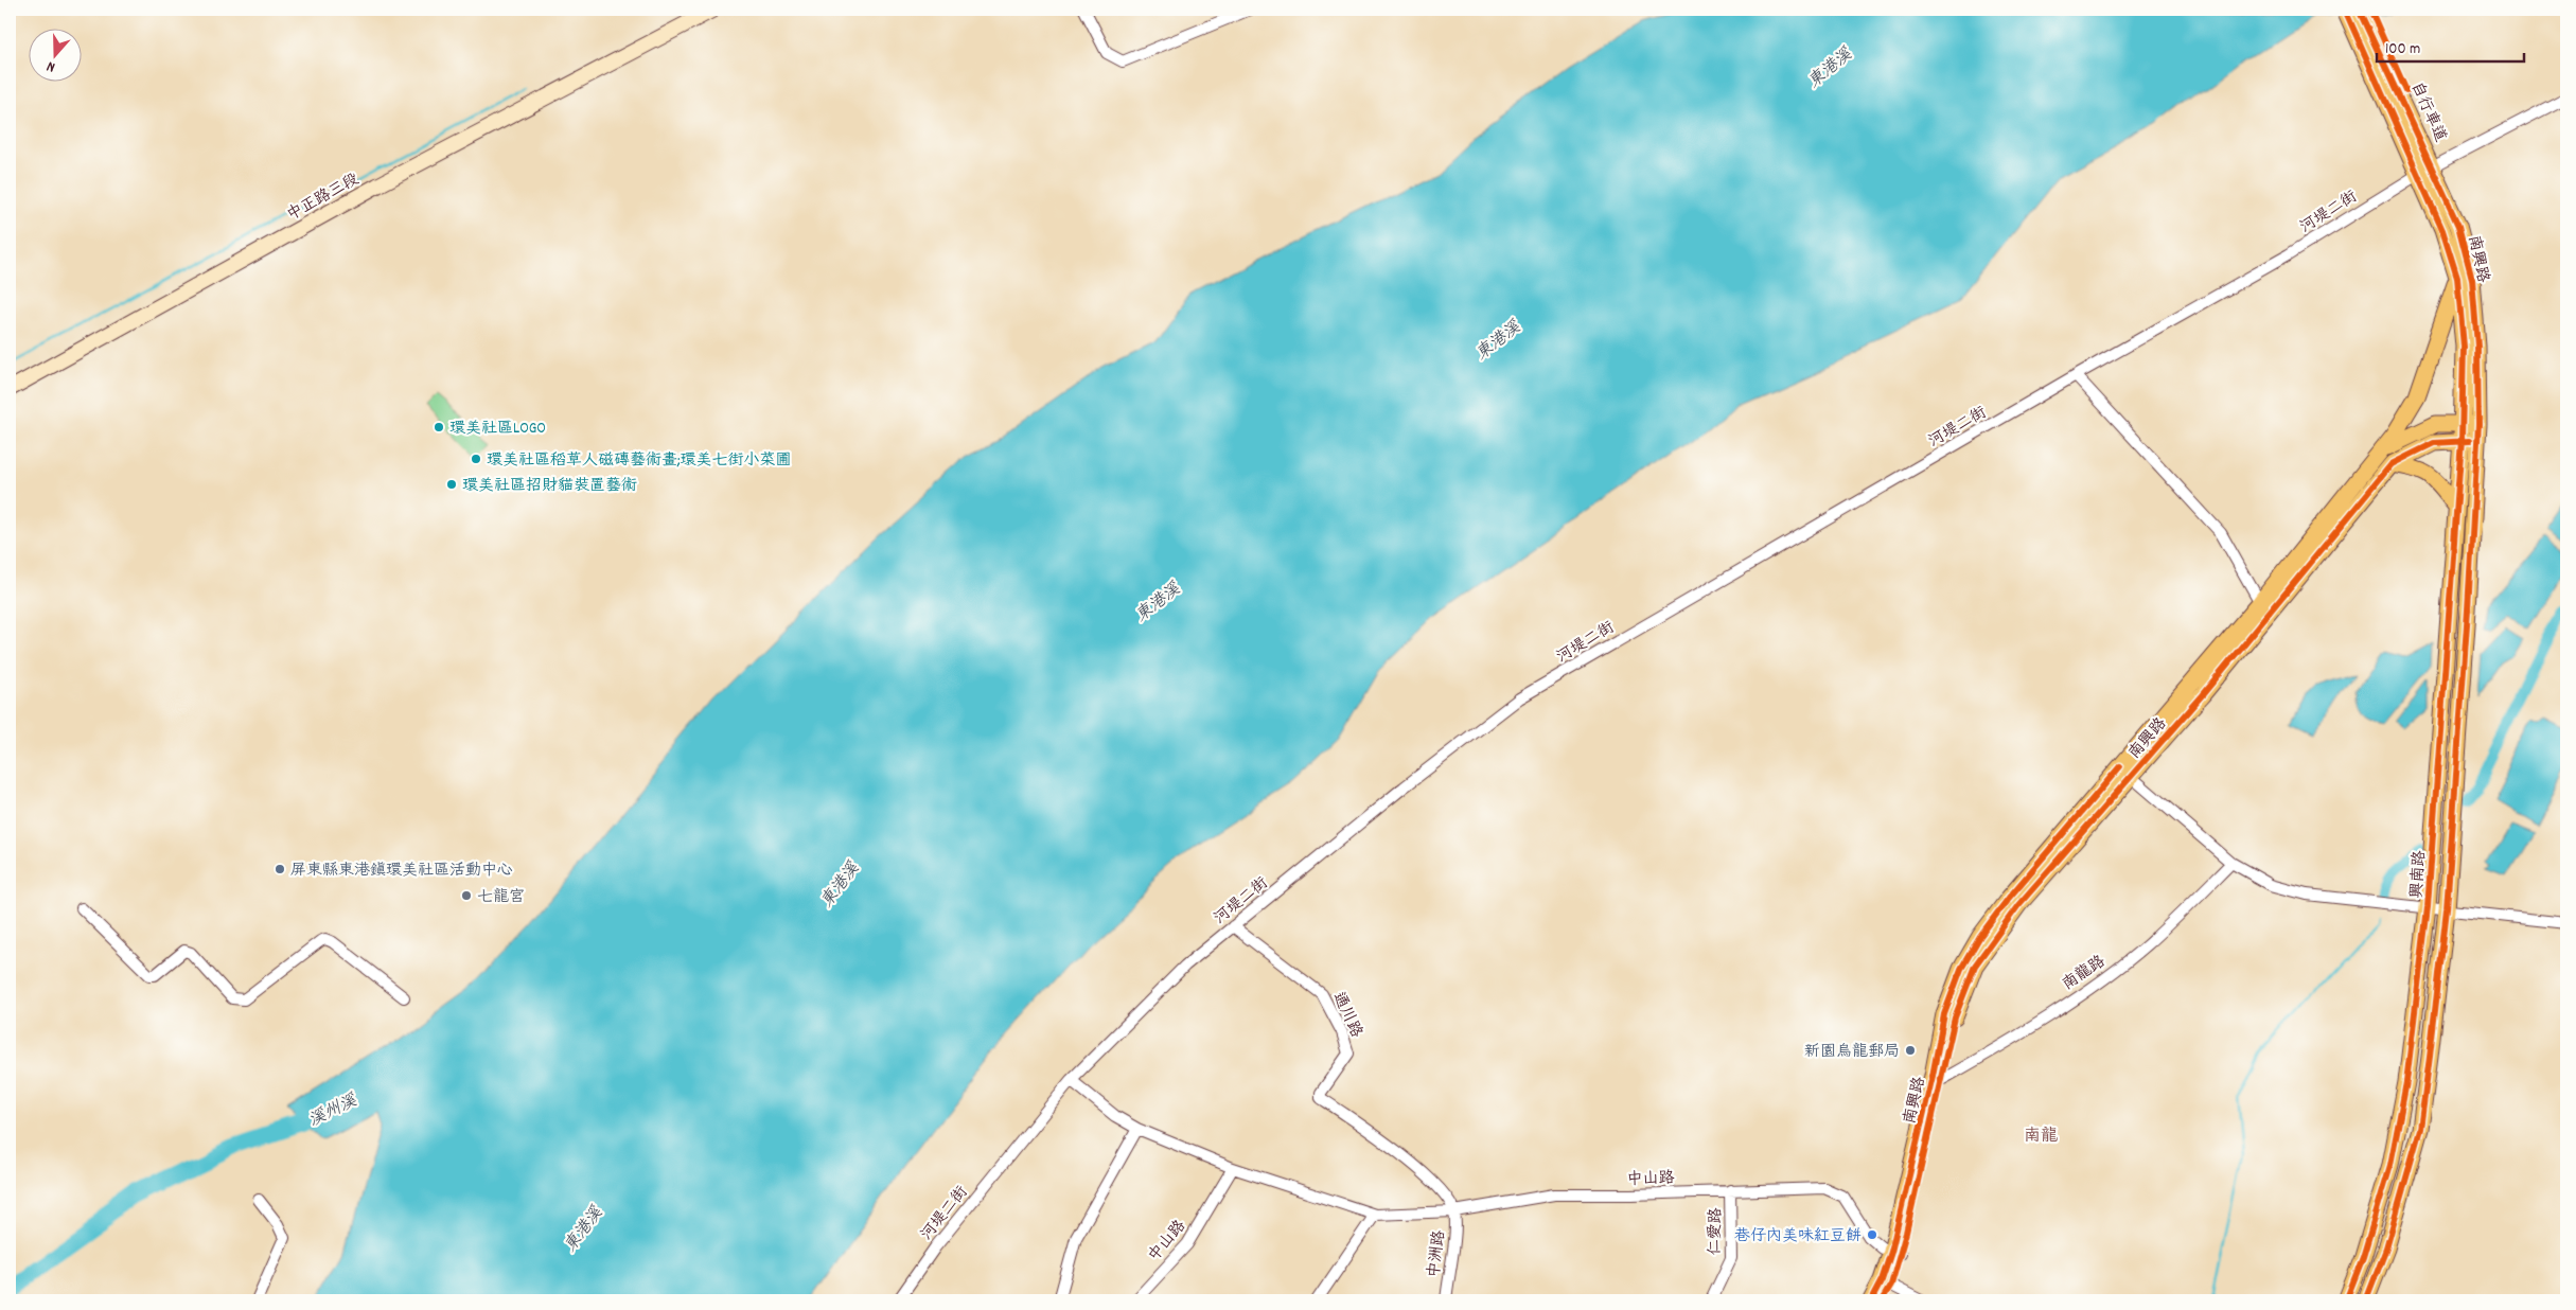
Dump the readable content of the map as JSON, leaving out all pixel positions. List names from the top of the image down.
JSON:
{
  "streets": {
    "main road": ["中正路三段", "南興路", "興南路"],
    "street": [
      "河堤二街",
      "南龍路",
      "通川路",
      "中山路",
      "仁愛路",
      "中洲路"
    ],
    "cycle path": ["自行車道"]
  },
  "crossings": [
    ["河堤二街", "南興路"],
    ["河堤二街", "通川路"],
    ["河堤二街", "中山路"],
    ["南興路", "興南路"],
    ["南興路", "南龍路"],
    ["南興路", "中山路"],
    ["通川路", "中山路"],
    ["通川路", "中洲路"],
    ["中山路", "仁愛路"],
    ["中山路", "中洲路"]
  ],
  "districts": ["南龍"],
  "water": ["東港溪", "溪州溪"],
  "places": [
    "環美社區LOGO",
    "環美社區稻草人磁磚藝術畫;環美七街小菜圃",
    "環美社區招財貓裝置藝術",
    "屏東縣東港鎮環美社區活動中心",
    "七龍宮",
    "新園烏龍郵局",
    "巷仔内美味紅豆餅"
  ],
  "scale_bar": "100 m",
  "north": "bottom"
}
